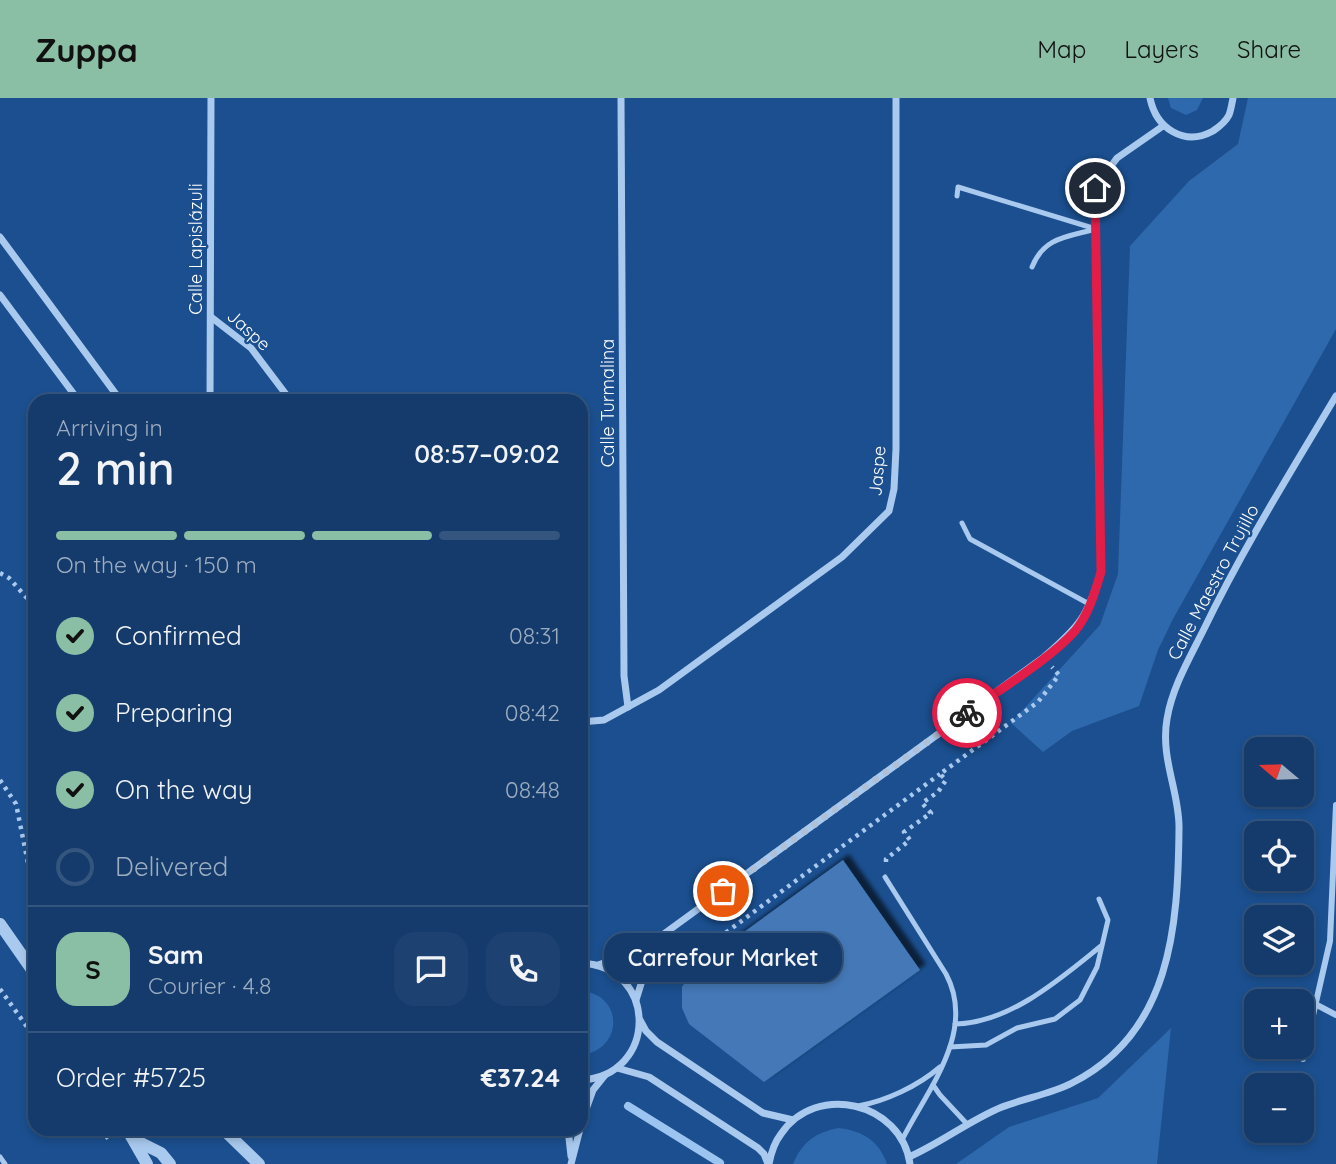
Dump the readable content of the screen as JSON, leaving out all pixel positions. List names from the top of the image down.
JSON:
{
  "streets": {
    "street": [
      "Calle Lapislázuli",
      "Jaspe",
      "Calle Turmalina",
      "Calle Maestro Trujillo"
    ]
  },
  "crossings": [
    ["Calle Lapislázuli", "Jaspe"],
    ["Jaspe", "Calle Turmalina"]
  ],
  "places": ["Carrefour Market"],
  "north": "left",
  "page": {
    "header": "Zuppa",
    "nav": ["Map", "Layers", "Share"],
    "heading": ["2 min", "Arriving in", "08:57–09:02"],
    "panel": [
      "Sam",
      "Courier · 4.8",
      "Order #5725",
      "€37.24"
    ],
    "bar": "On the way · 150 m",
    "list": [
      ["Confirmed", "08:31"],
      ["Preparing", "08:42"],
      ["On the way", "08:48"],
      "Delivered"
    ],
    "map_buttons": ["+", "−"],
    "round": "S",
    "bubble": "Carrefour Market"
  }
}
